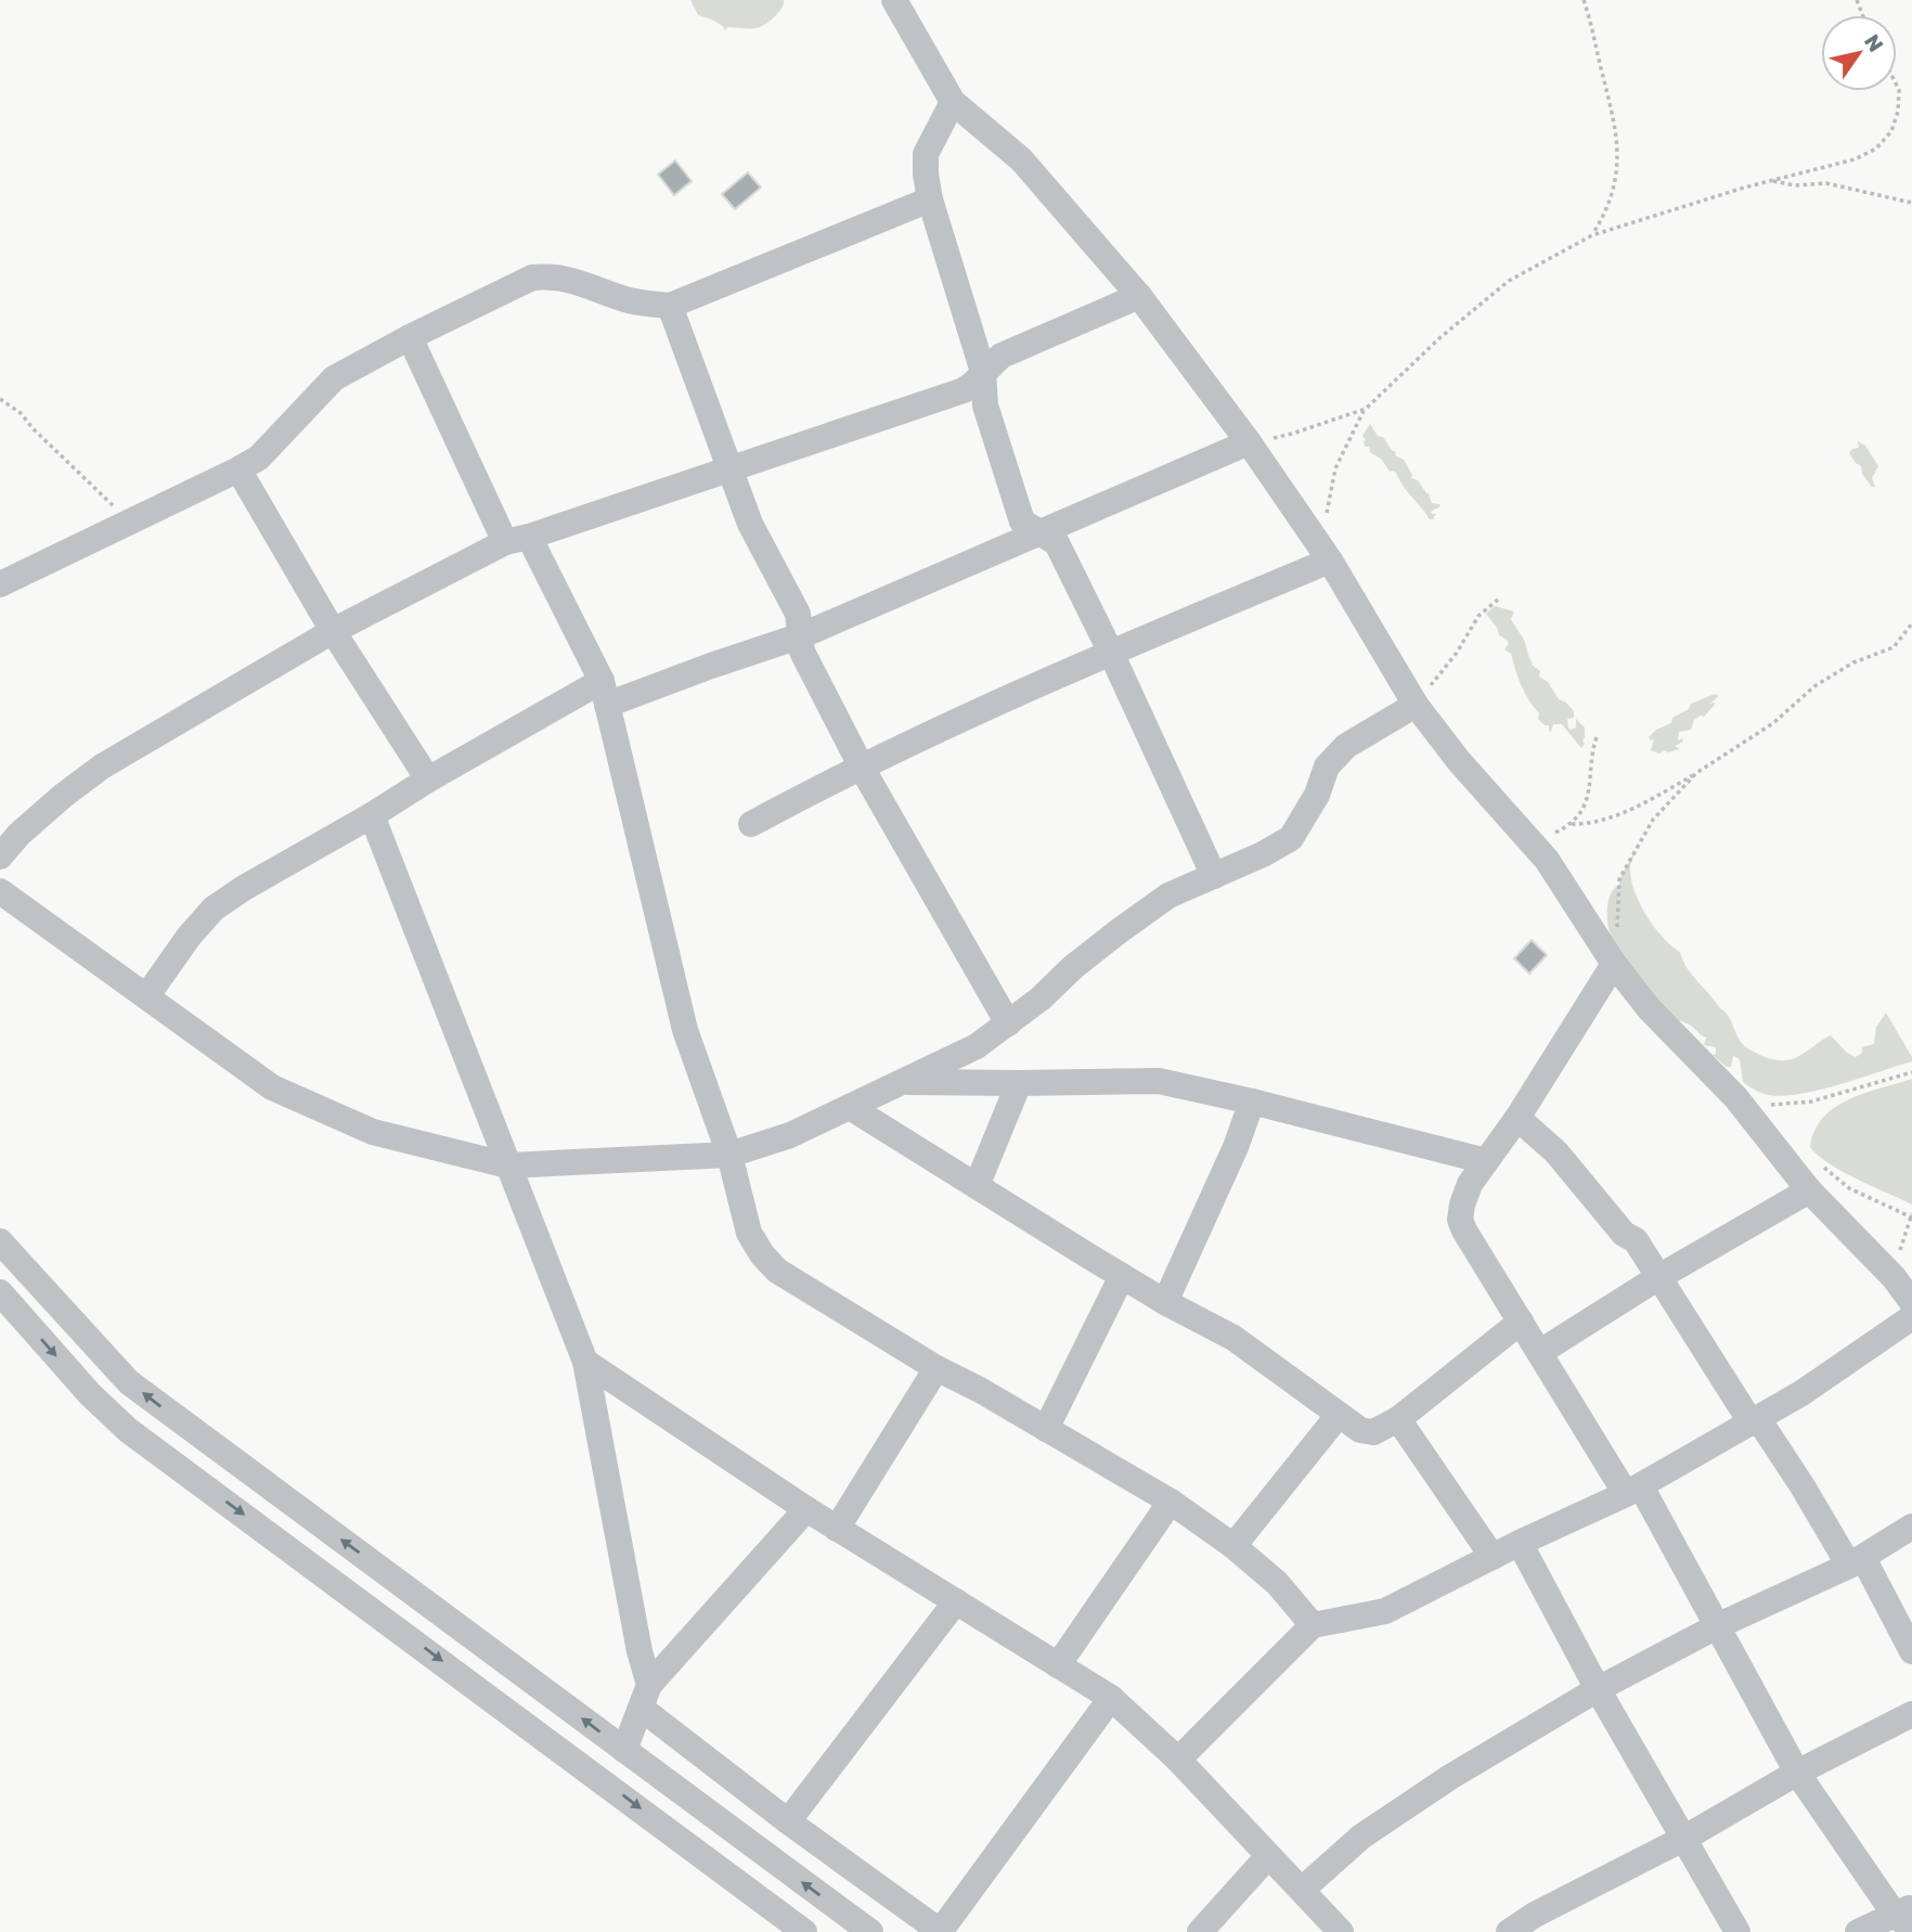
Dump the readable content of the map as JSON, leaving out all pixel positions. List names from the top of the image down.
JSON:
{
  "north": "top right"
}
